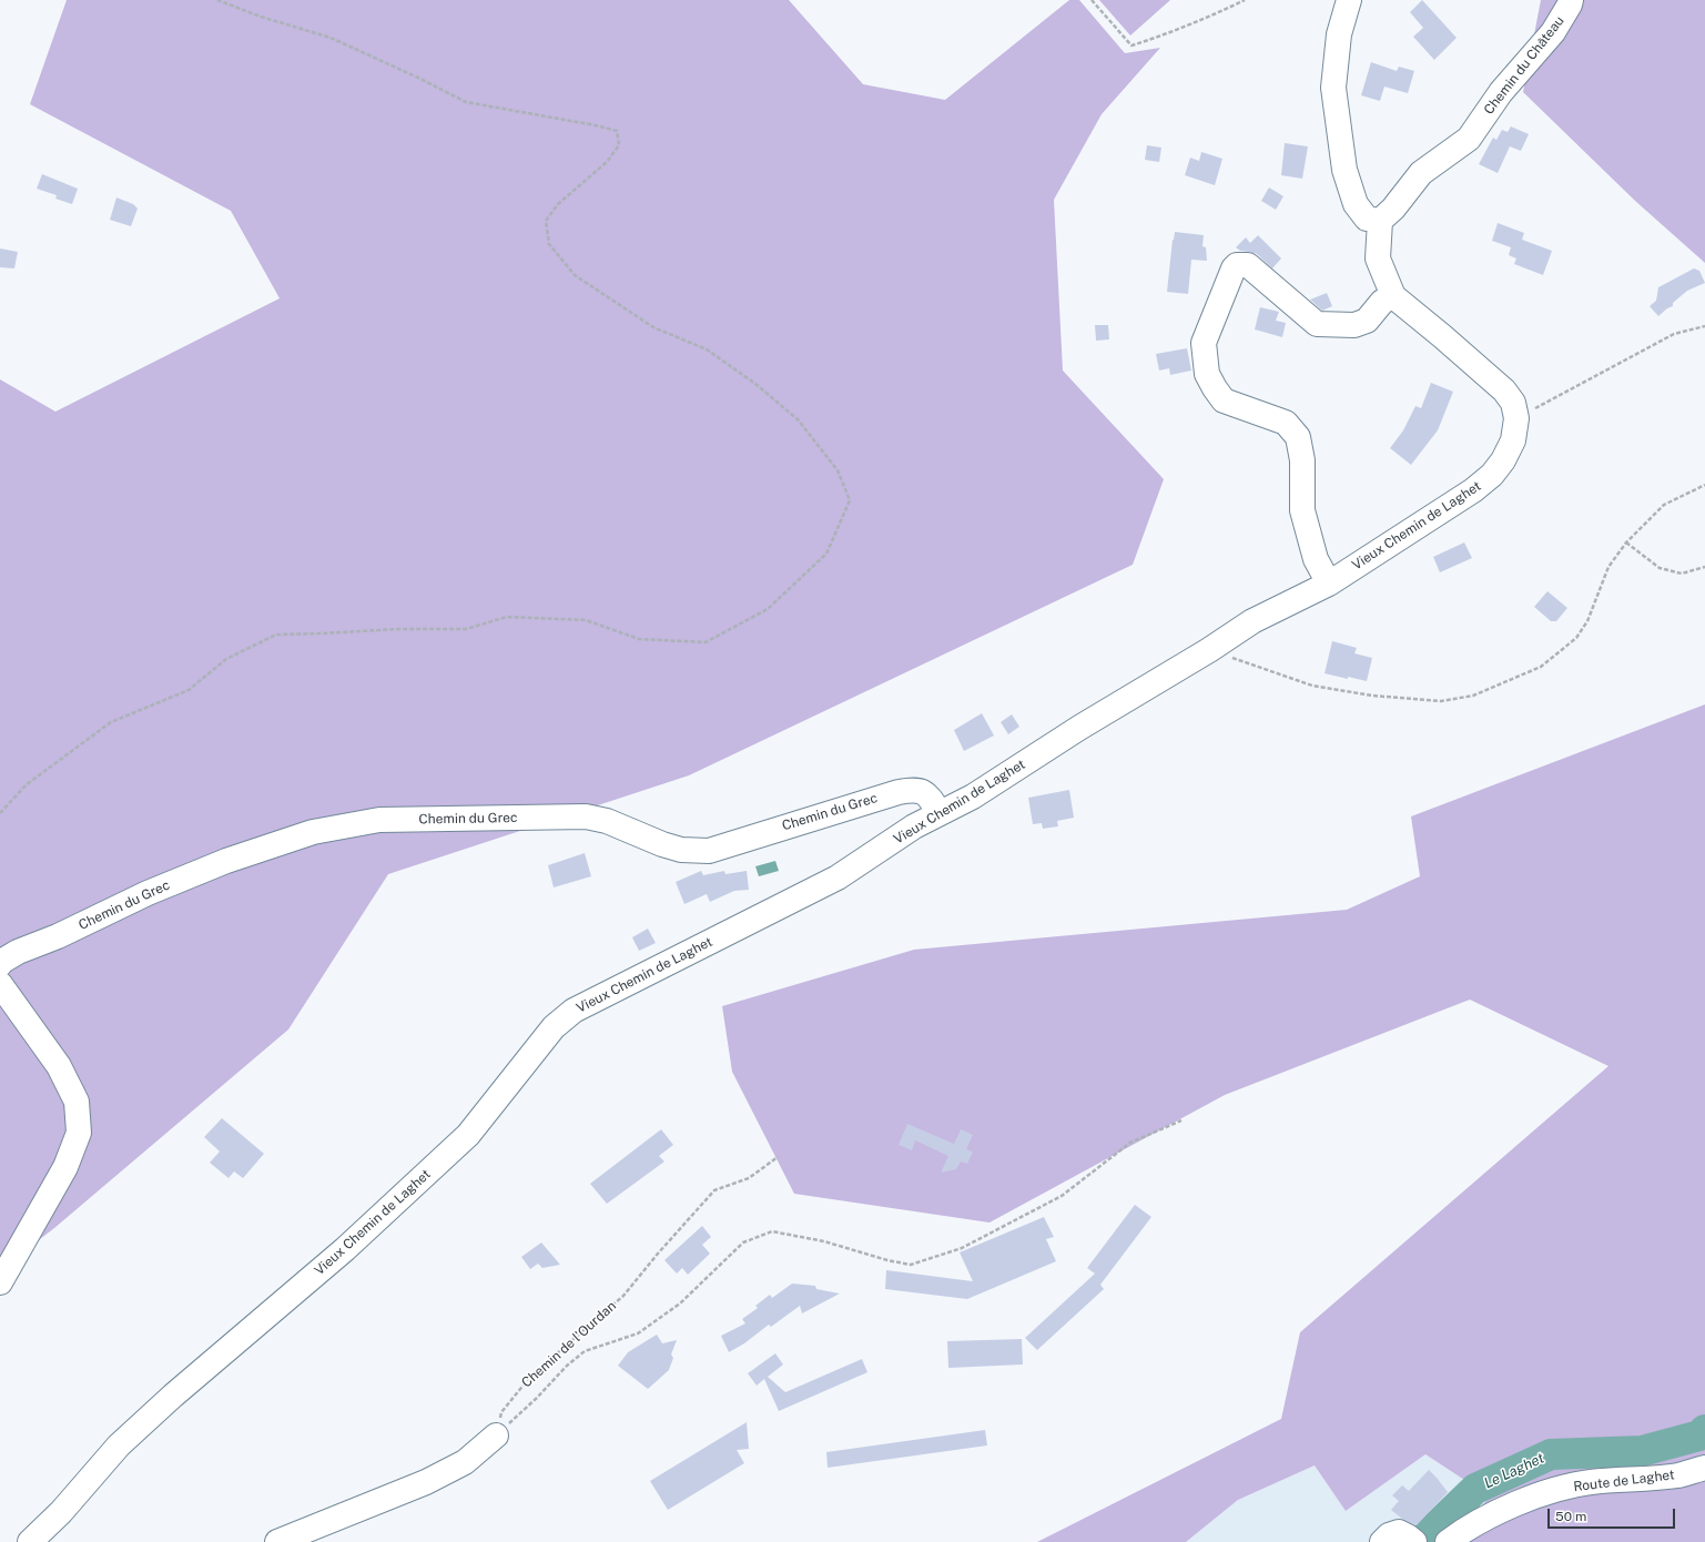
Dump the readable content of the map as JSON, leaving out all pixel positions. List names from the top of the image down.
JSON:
{
  "streets": {
    "street": [
      "Chemin du Château",
      "Vieux Chemin de Laghet",
      "Chemin du Grec",
      "Route de Laghet"
    ],
    "path": ["Chemin de l'Ourdan"]
  },
  "crossings": [
    ["Vieux Chemin de Laghet", "Chemin du Grec"]
  ],
  "water": ["Le Laghet"],
  "scale_bar": "50 m"
}
